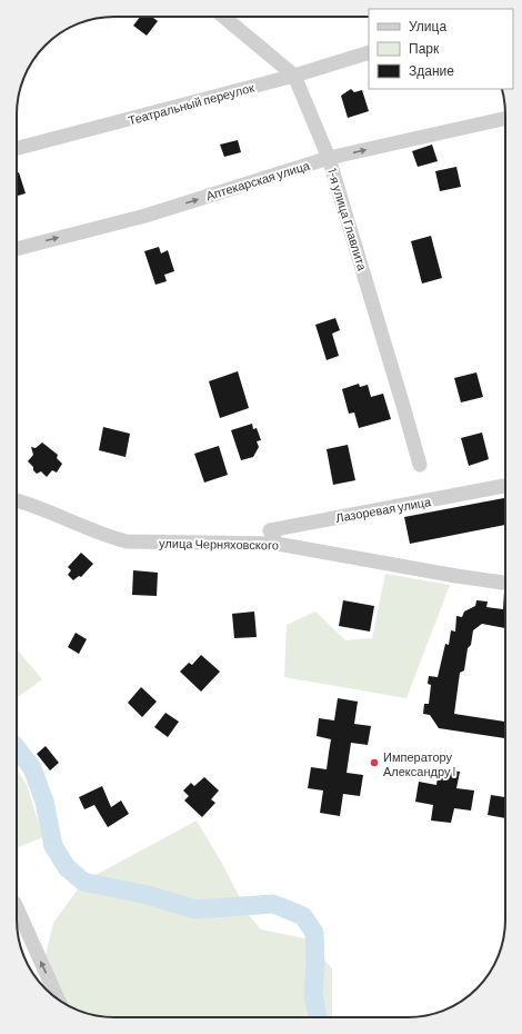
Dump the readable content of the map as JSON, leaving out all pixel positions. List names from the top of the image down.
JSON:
{
  "streets": {
    "street": [
      "Театральный переулок",
      "Аптекарская улица",
      "1-я улица Главлита",
      "Лазоревая улица",
      "улица Черняховского"
    ]
  },
  "crossings": [
    ["Театральный переулок", "1-я улица Главлита"],
    ["Аптекарская улица", "1-я улица Главлита"],
    ["Лазоревая улица", "улица Черняховского"]
  ],
  "one_way": ["Аптекарская улица"],
  "places": ["Императору Александру I"],
  "legend": ["Улица", "Парк", "Здание"]
}
